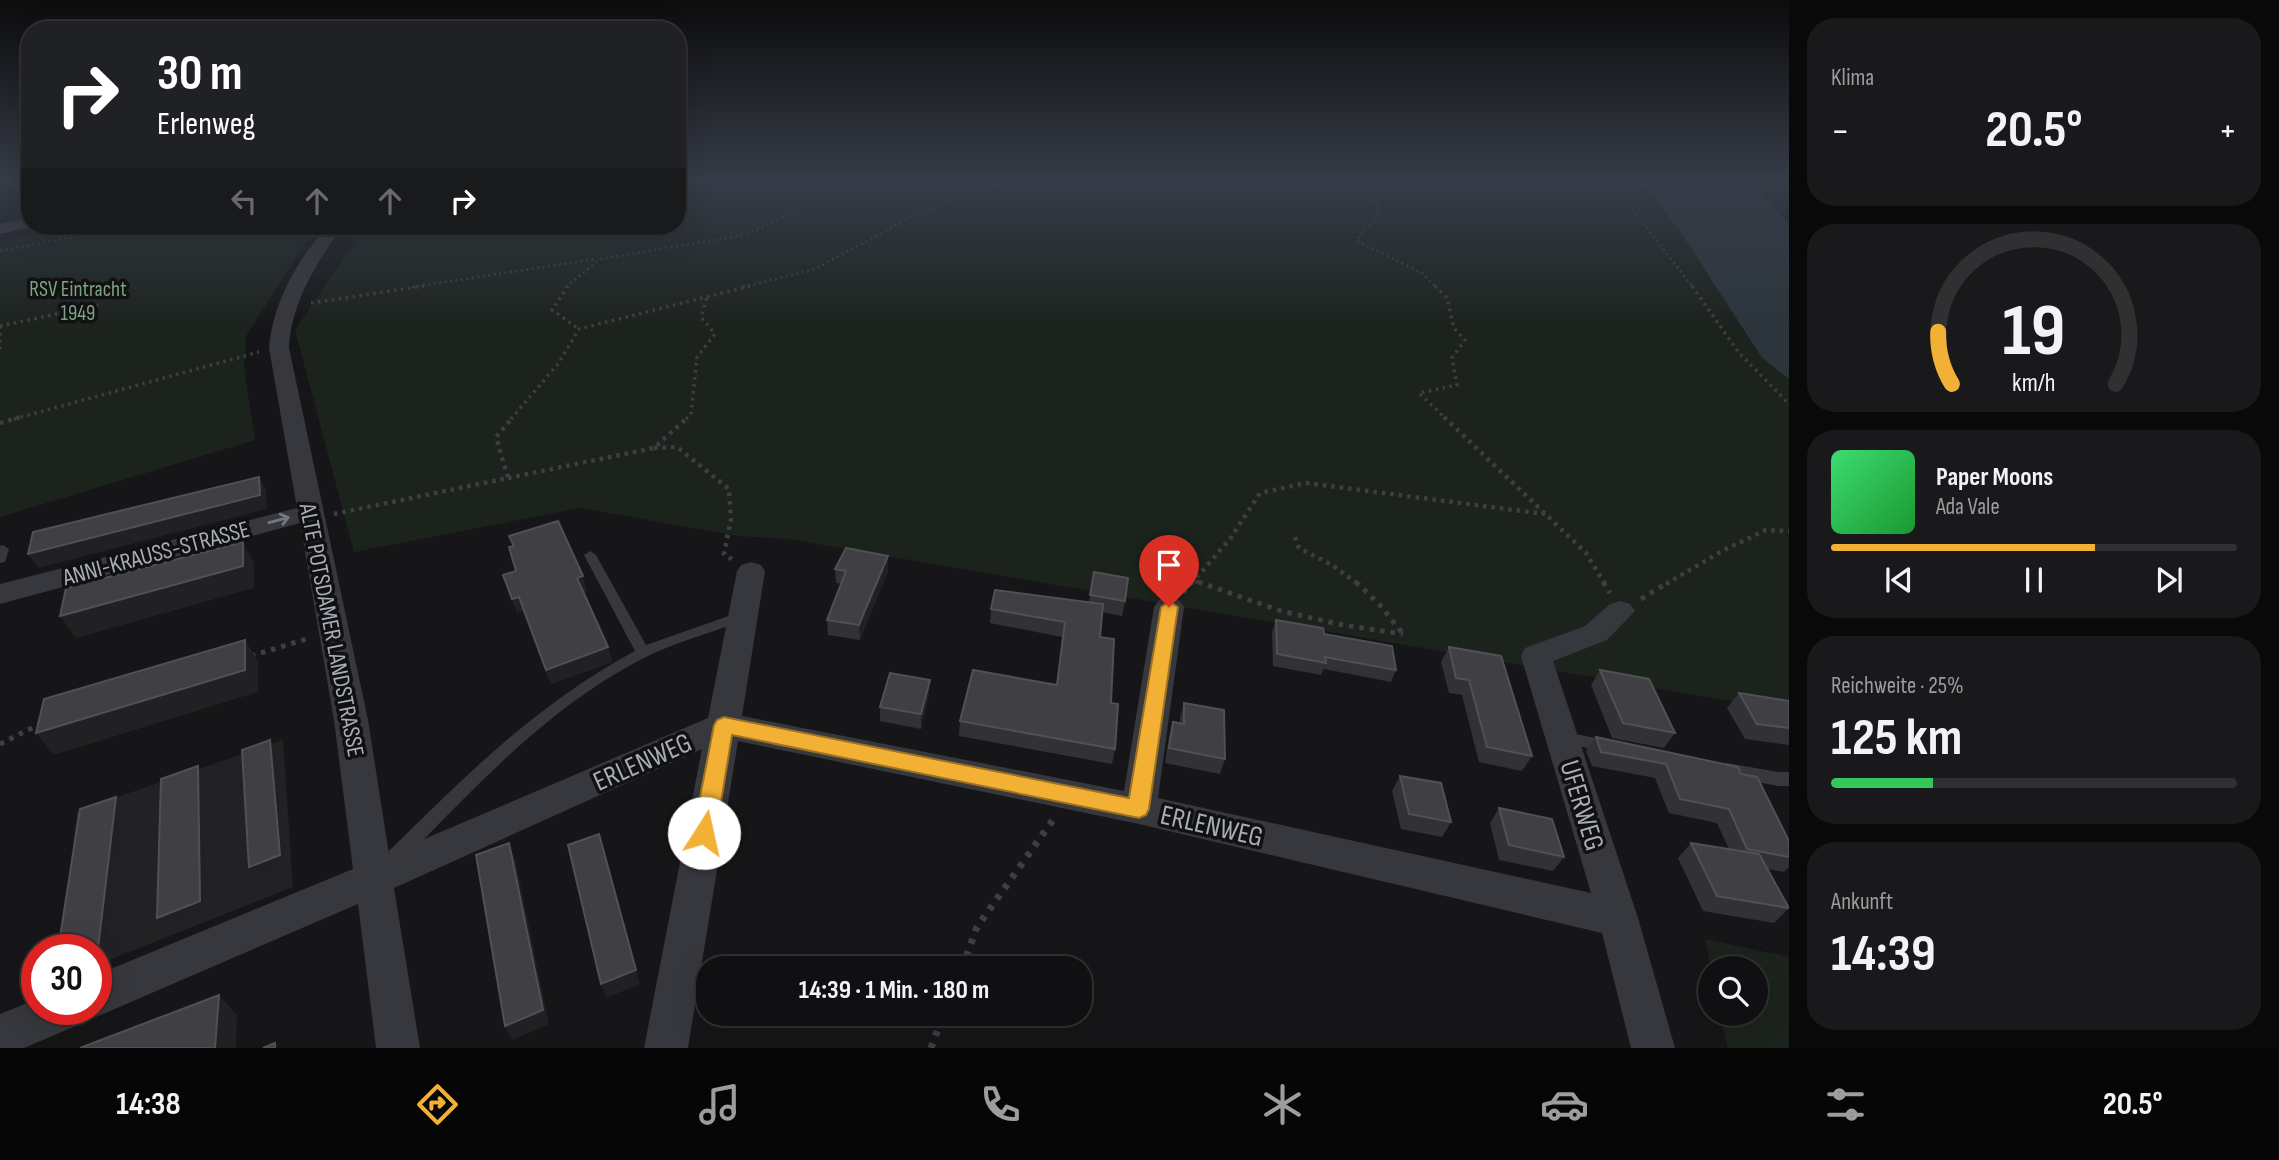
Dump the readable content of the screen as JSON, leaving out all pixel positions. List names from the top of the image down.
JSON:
{
  "streets": {
    "street": [
      "ANNI-KRAUSS-STRASSE",
      "ALTE POTSDAMER LANDSTRASSE",
      "ERLENWEG",
      "UFERWEG"
    ]
  },
  "crossings": [
    ["ANNI-KRAUSS-STRASSE", "ALTE POTSDAMER LANDSTRASSE"],
    ["ALTE POTSDAMER LANDSTRASSE", "ERLENWEG"],
    ["ERLENWEG", "UFERWEG"]
  ],
  "one_way": ["ANNI-KRAUSS-STRASSE"],
  "parks": ["RSV Eintracht 1949"],
  "page": {
    "tile": [
      "Klima",
      ["Reichweite · 25%", "125 km"],
      ["Ankunft", "14:39"]
    ],
    "turn": ["30 m", "Erlenweg"],
    "heat": ["−", "20.5°", "+"],
    "song": ["Paper Moons", "Ada Vale"],
    "limit": "30",
    "trip": "14:39 · 1 Min. · 180 m",
    "tabs": ["14:38", "20.5°"],
    "gauge": ["19", "km/h"]
  }
}
